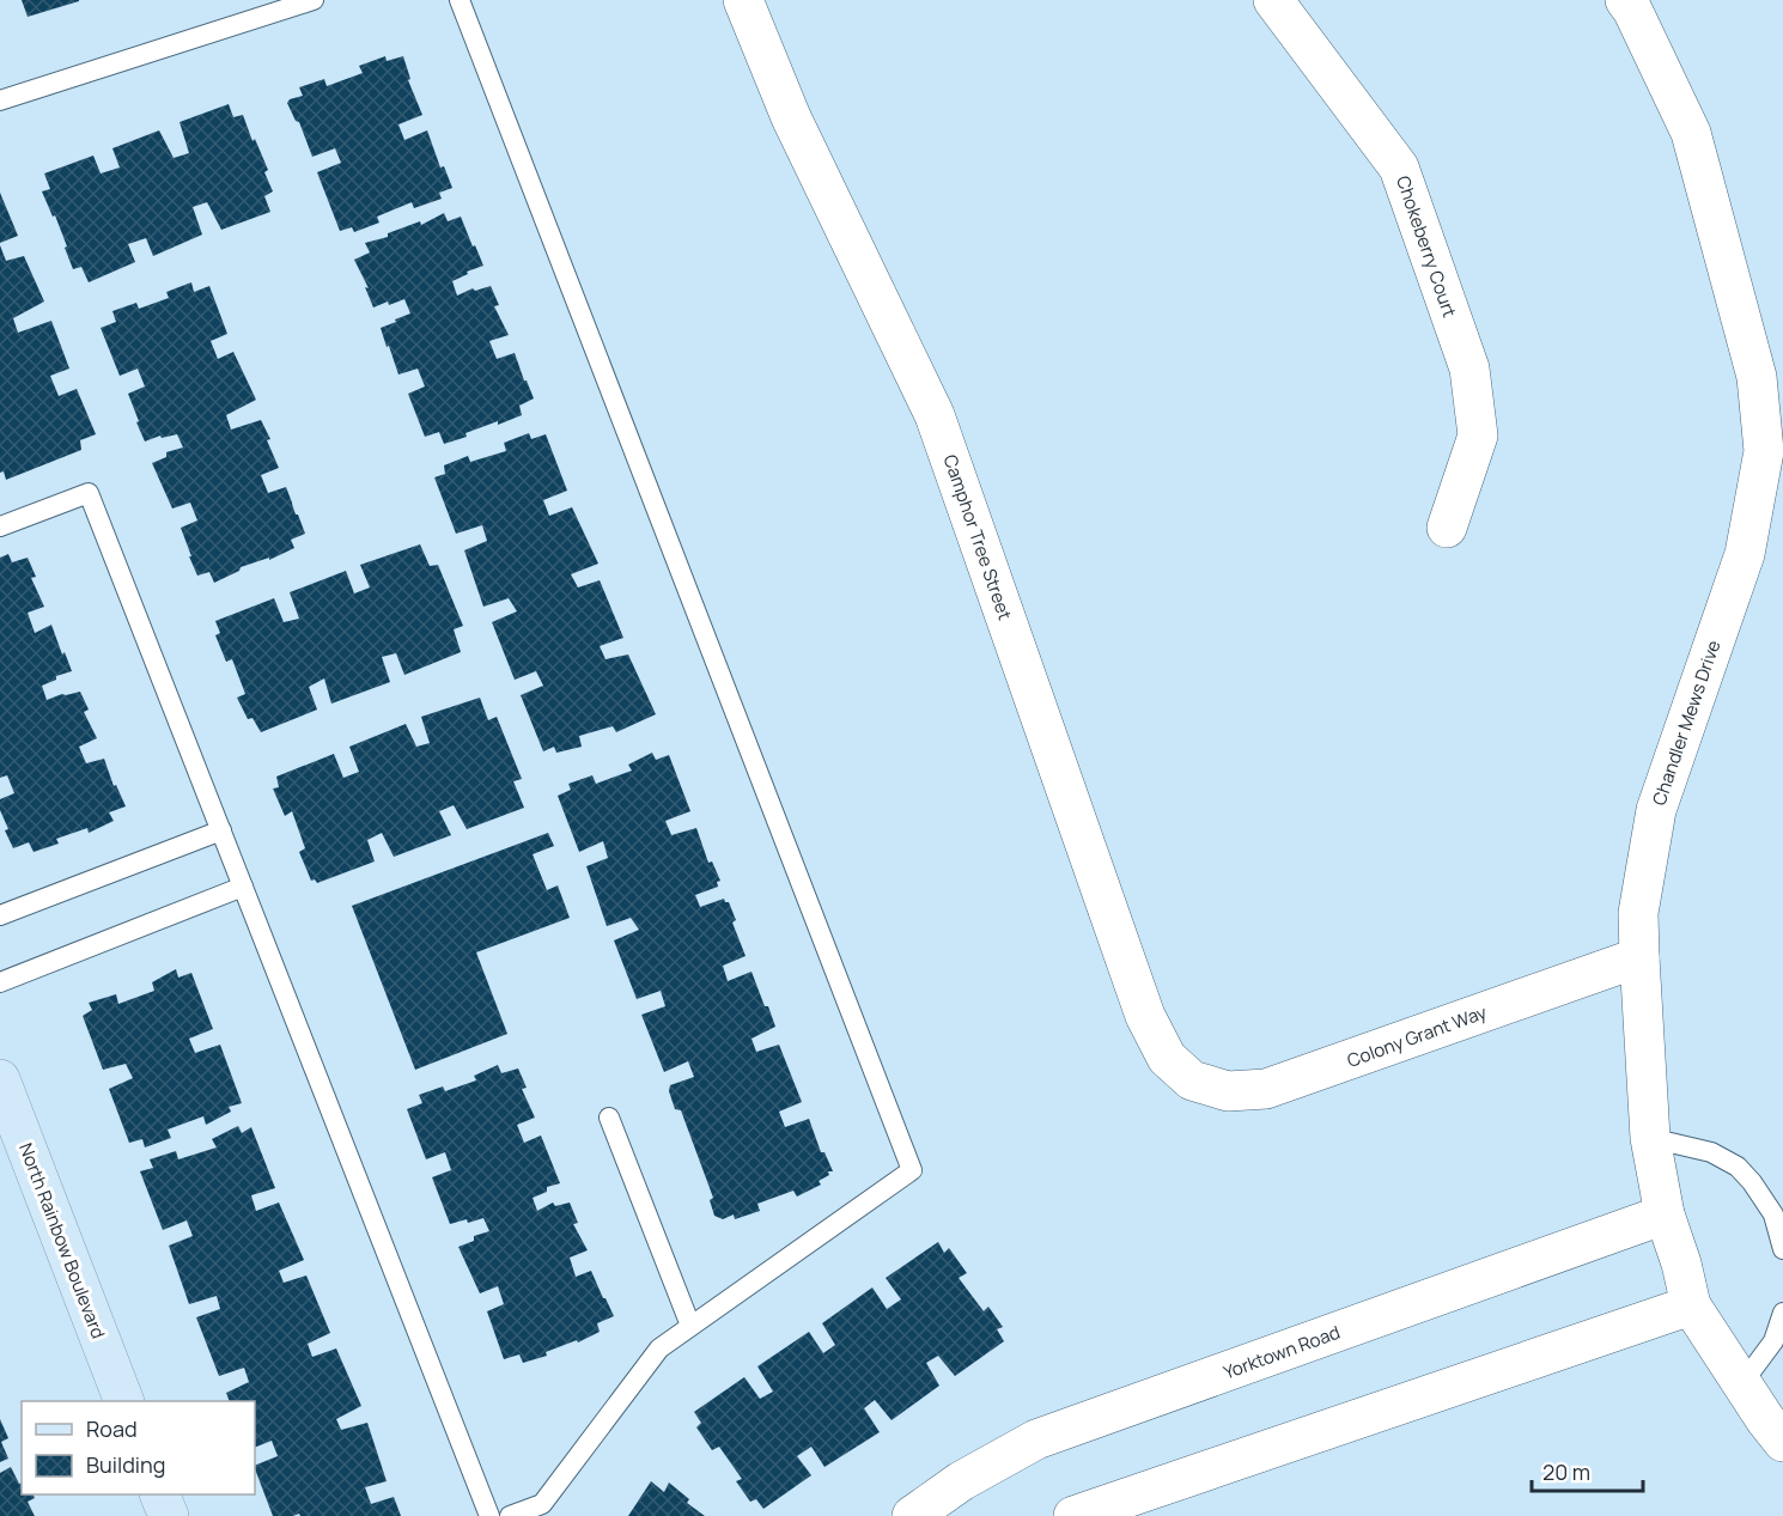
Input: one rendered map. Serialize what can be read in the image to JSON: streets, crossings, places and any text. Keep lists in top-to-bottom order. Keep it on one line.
{"streets":{"main road":["North Rainbow Boulevard"],"street":["Chokeberry Court","Camphor Tree Street","Chandler Mews Drive","Colony Grant Way","Yorktown Road"]},"crossings":[["Camphor Tree Street","Colony Grant Way"],["Chandler Mews Drive","Colony Grant Way"],["Chandler Mews Drive","Yorktown Road"]],"legend":["Road","Building"],"scale_bar":"20 m"}
